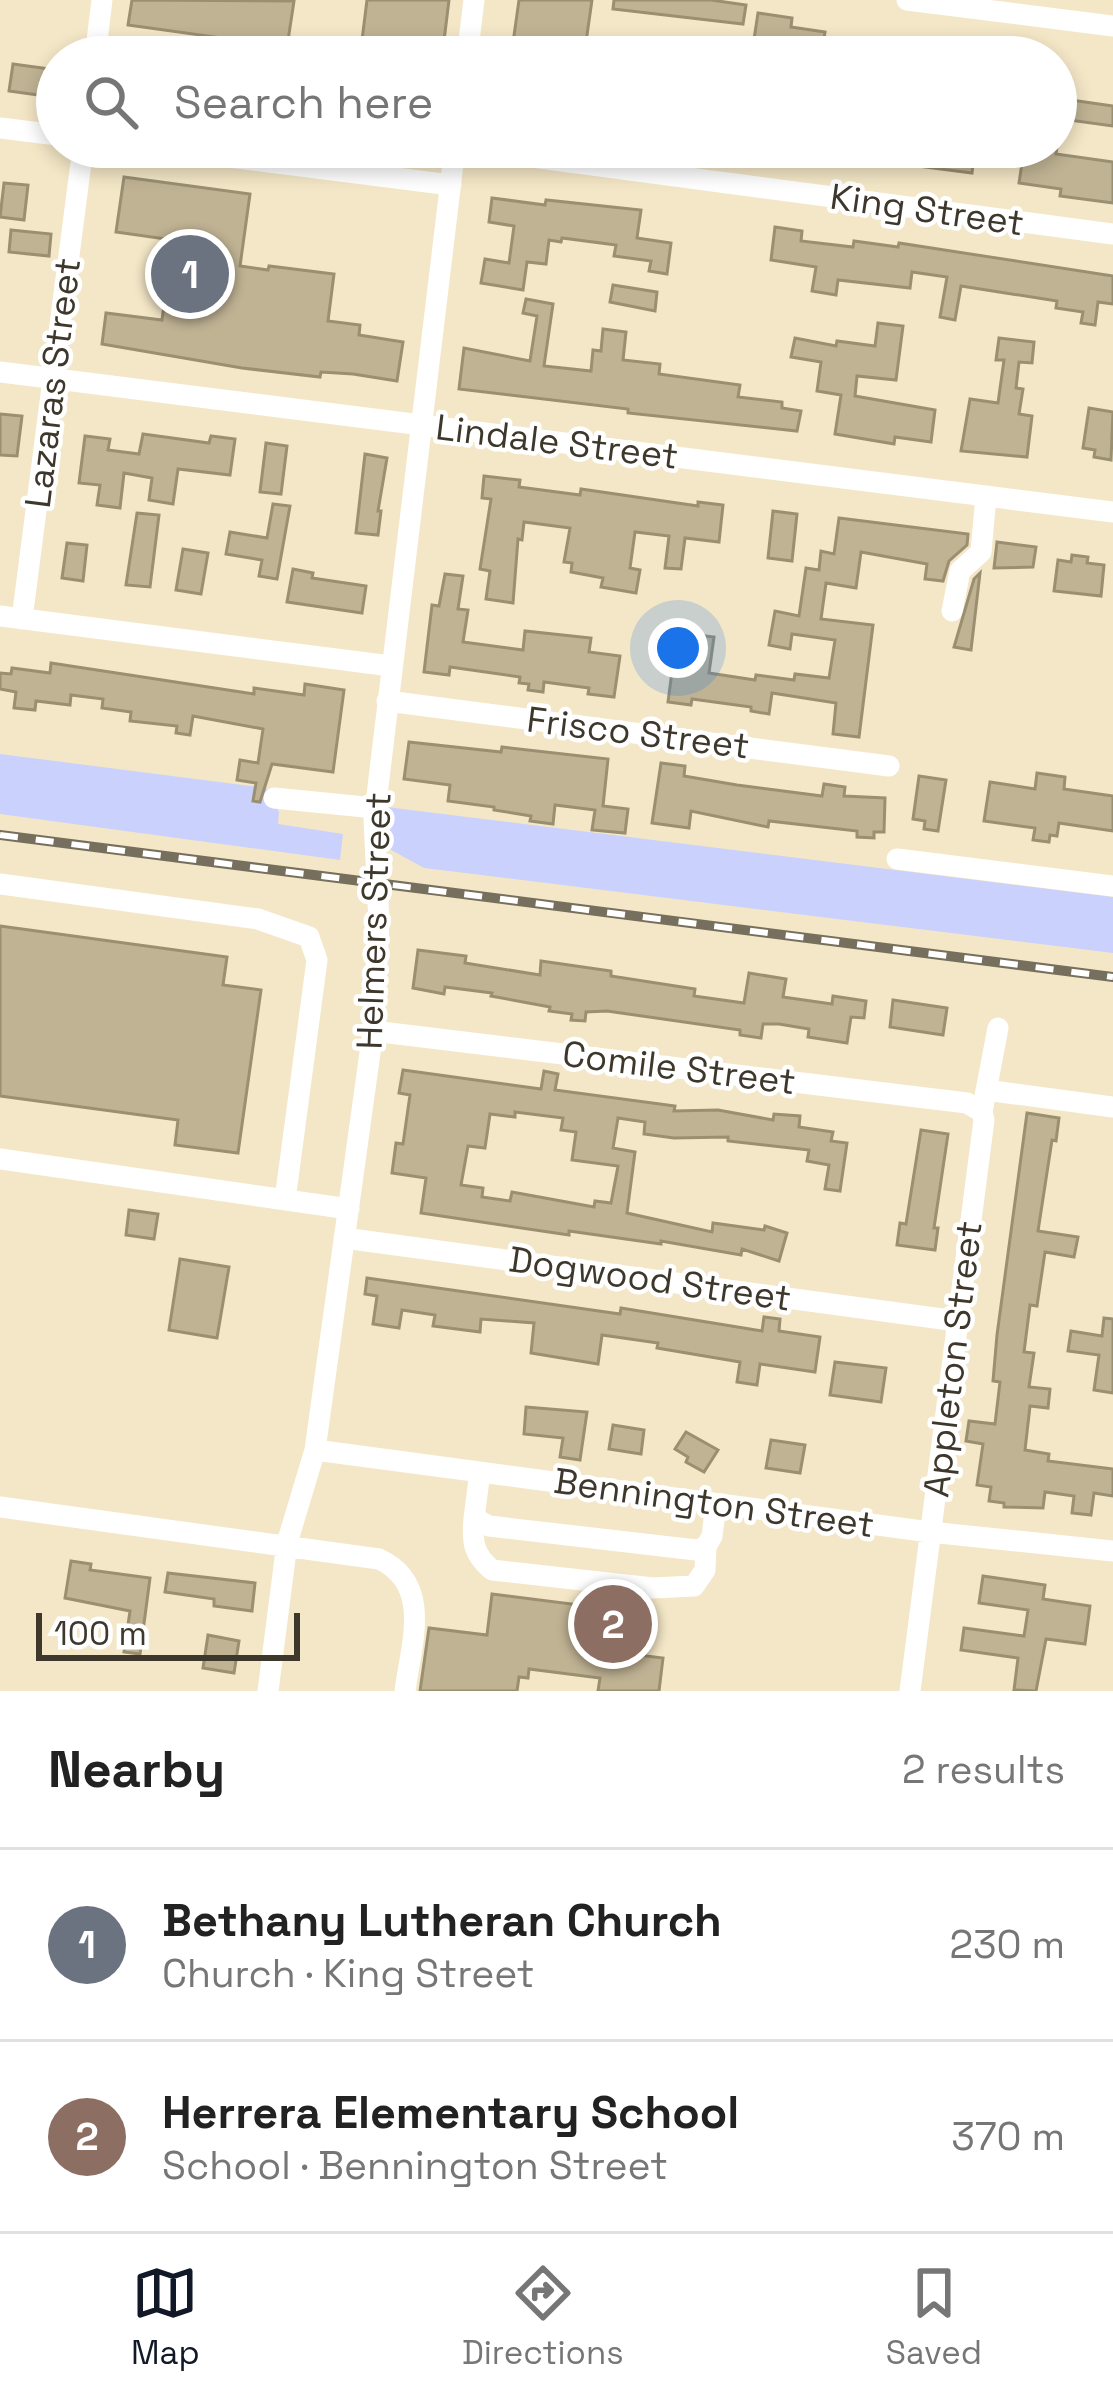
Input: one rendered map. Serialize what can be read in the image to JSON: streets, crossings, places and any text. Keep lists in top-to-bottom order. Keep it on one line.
{"streets":{"street":["King Street","Lazaras Street","Lindale Street","Frisco Street","Helmers Street","Comile Street","Dogwood Street","Appleton Street","Bennington Street"]},"crossings":[["Lazaras Street","Lindale Street"],["Lindale Street","Helmers Street"],["Frisco Street","Helmers Street"],["Helmers Street","Comile Street"],["Helmers Street","Dogwood Street"],["Helmers Street","Bennington Street"],["Comile Street","Appleton Street"],["Dogwood Street","Appleton Street"],["Appleton Street","Bennington Street"]],"scale_bar":"100 m","page":{"search":"Search here","pins":["1","2"],"scale":"100 m","heading":["Nearby","2 results"],"list":[{"mark":"1","name":"Bethany Lutheran Church","note":"Church · King Street","value":"230 m"},{"mark":"2","name":"Herrera Elementary School","note":"School · Bennington Street","value":"370 m"}],"nav":["Map","Directions","Saved"]}}
